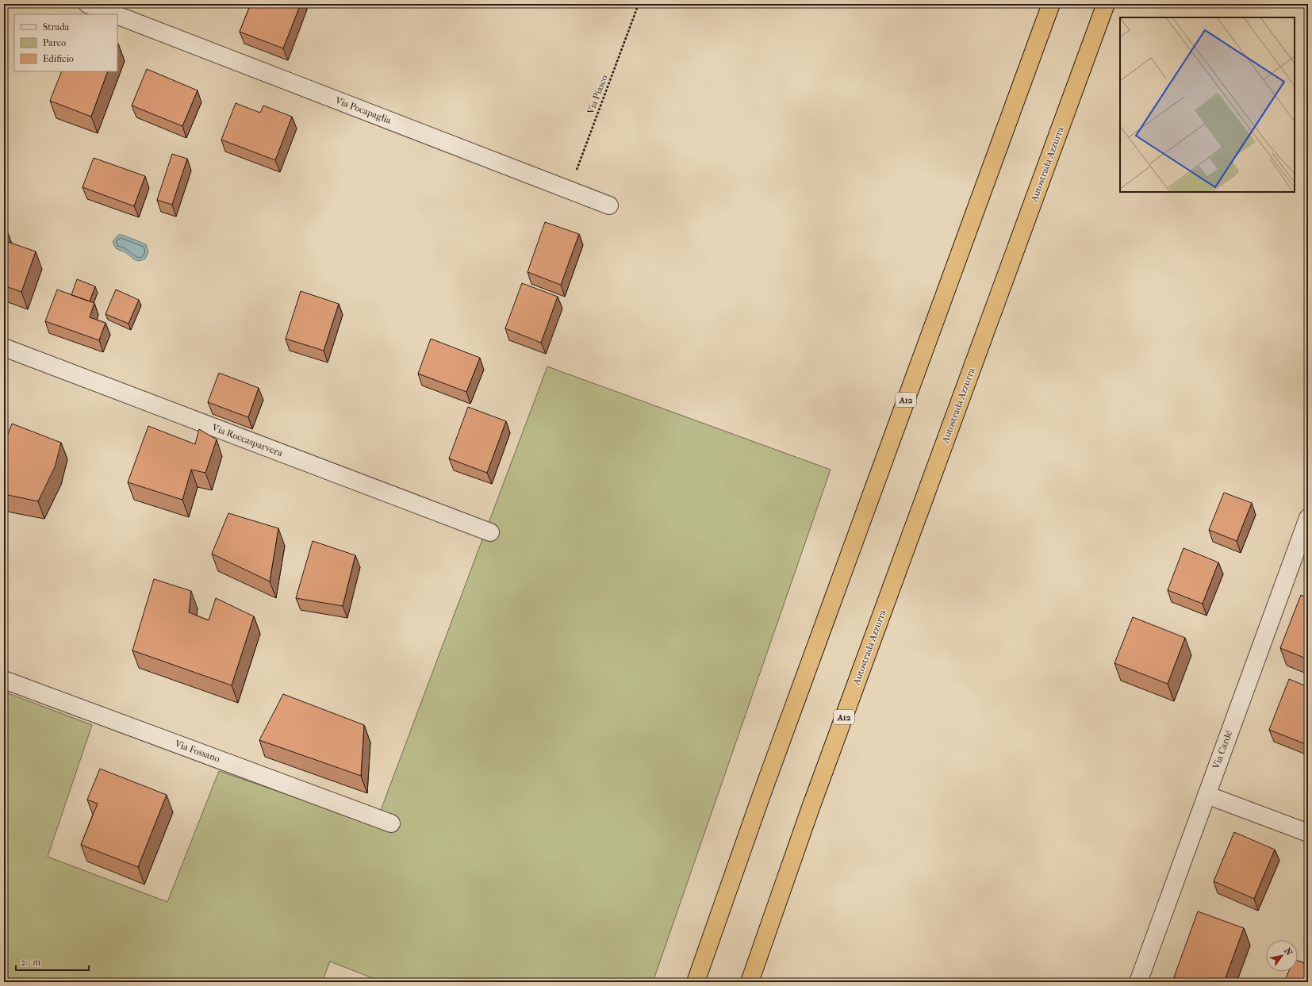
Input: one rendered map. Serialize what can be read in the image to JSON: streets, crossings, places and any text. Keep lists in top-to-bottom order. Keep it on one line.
{"streets":{"highway":["Autostrada Azzurra","A12"],"street":["Via Pocapaglia","Via Roccasparvera","Via Cardé","Via Fossano"],"path":["Via Piasco"]},"crossings":[["Via Piasco","Via Pocapaglia"]],"legend":["Strada","Parco","Edificio"],"scale_bar":"20 m","north":"top right"}
